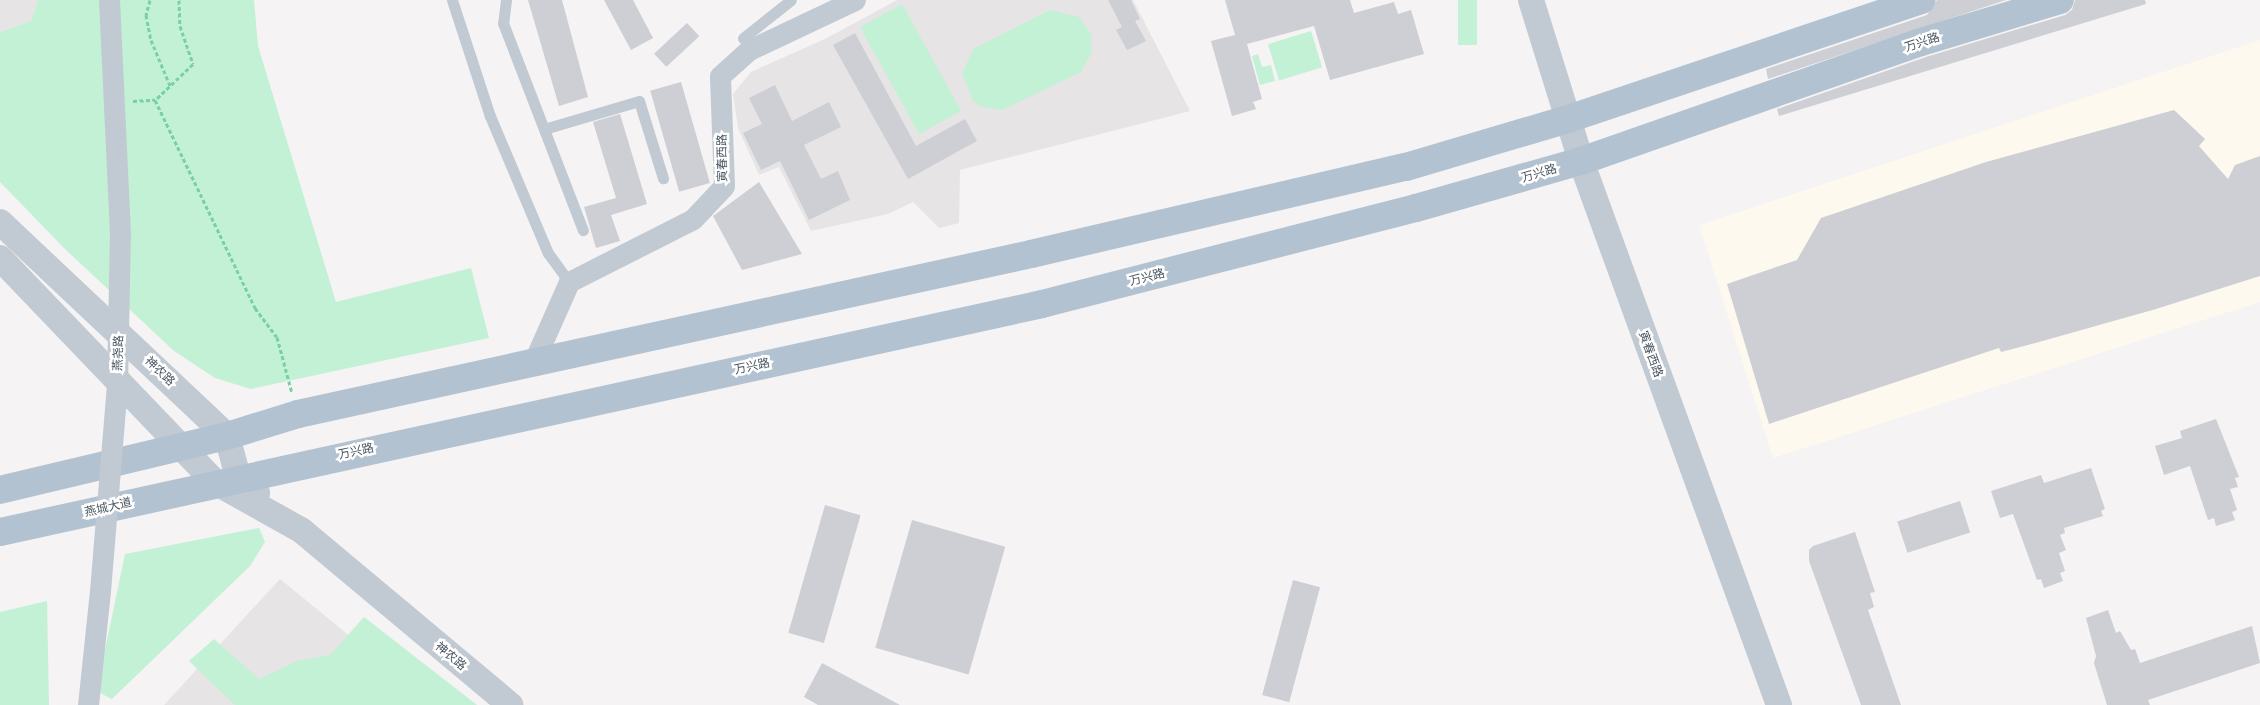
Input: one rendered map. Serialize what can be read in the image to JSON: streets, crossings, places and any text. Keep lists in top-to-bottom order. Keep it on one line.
{"streets":{"main road":["万兴路","燕城大道"],"street":["寅春西路","燕尧路","神农路"]},"crossings":[["万兴路","寅春西路"],["万兴路","神农路"],["万兴路","燕城大道"],["神农路","燕城大道"]]}
